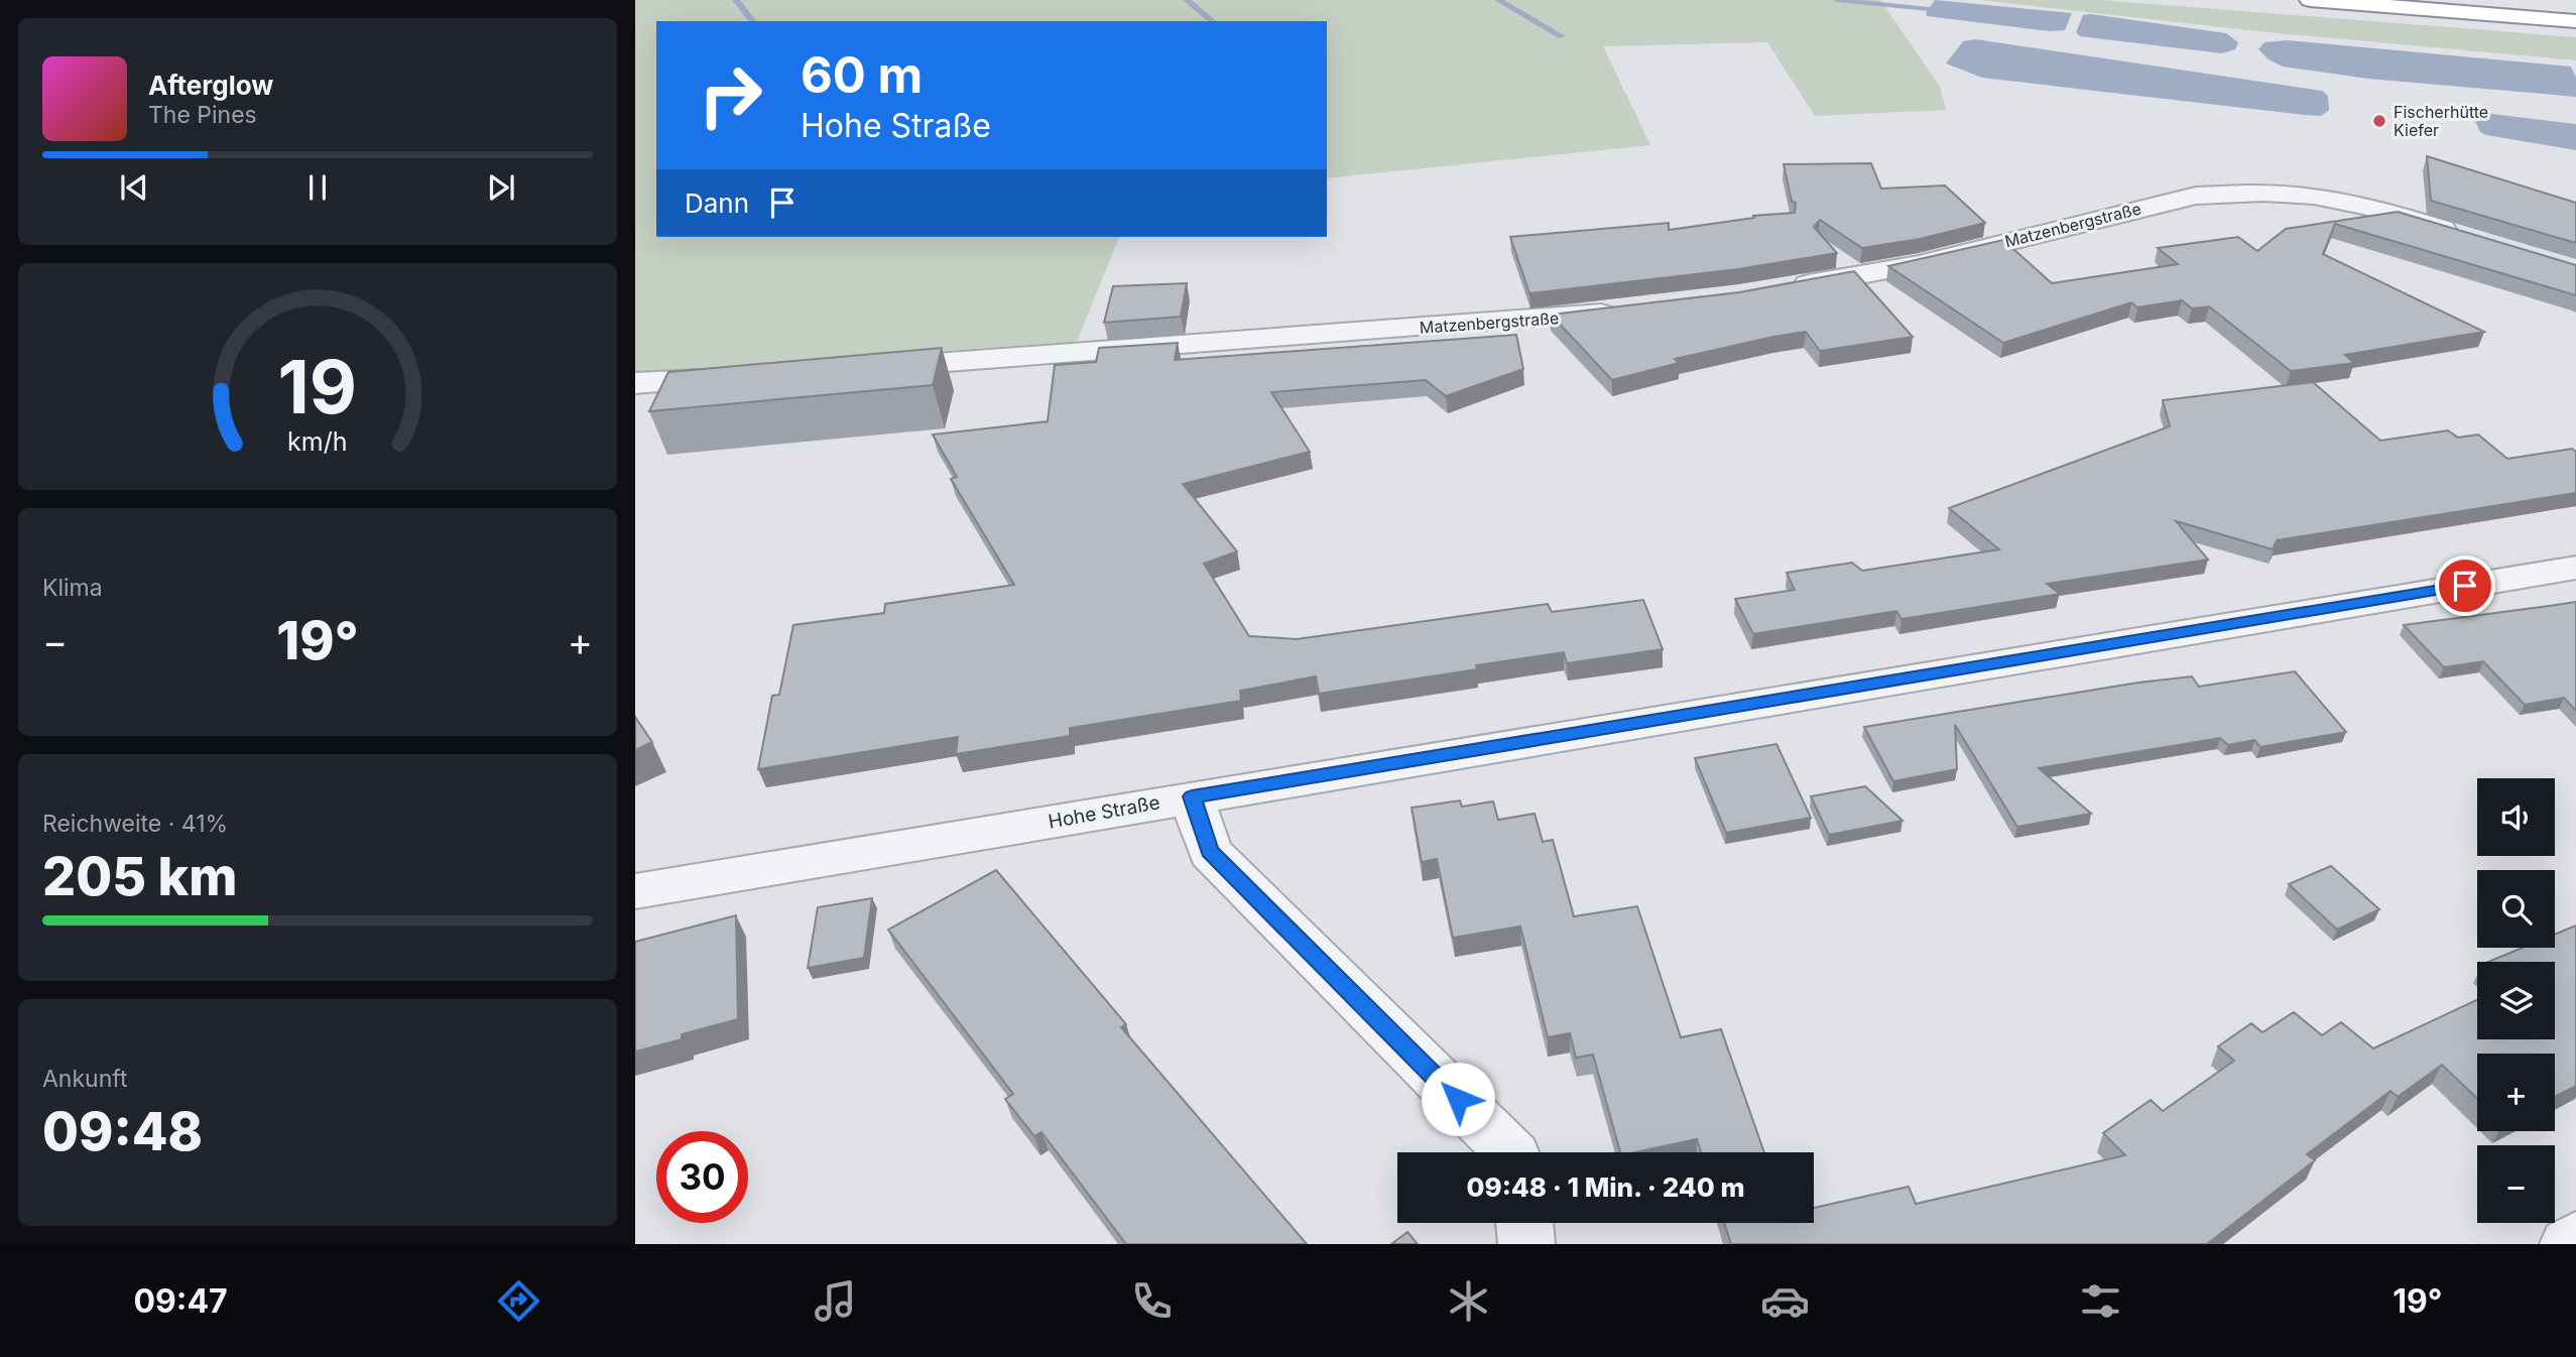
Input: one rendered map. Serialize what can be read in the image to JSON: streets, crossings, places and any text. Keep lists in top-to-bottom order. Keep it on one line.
{"streets":{"street":["Matzenbergstraße","Hohe Straße"]},"places":["Fischerhütte Kiefer"],"page":{"turn":["60 m","Hohe Straße"],"song":["Afterglow","The Pines"],"then":"Dann","tile":["Klima",["Reichweite · 41%","205 km"],["Ankunft","09:48"]],"heat":["−","19°","+"],"map_buttons":["+","−"],"limit":"30","trip":"09:48 · 1 Min. · 240 m","tabs":["09:47","19°"],"gauge":["19","km/h"]}}
